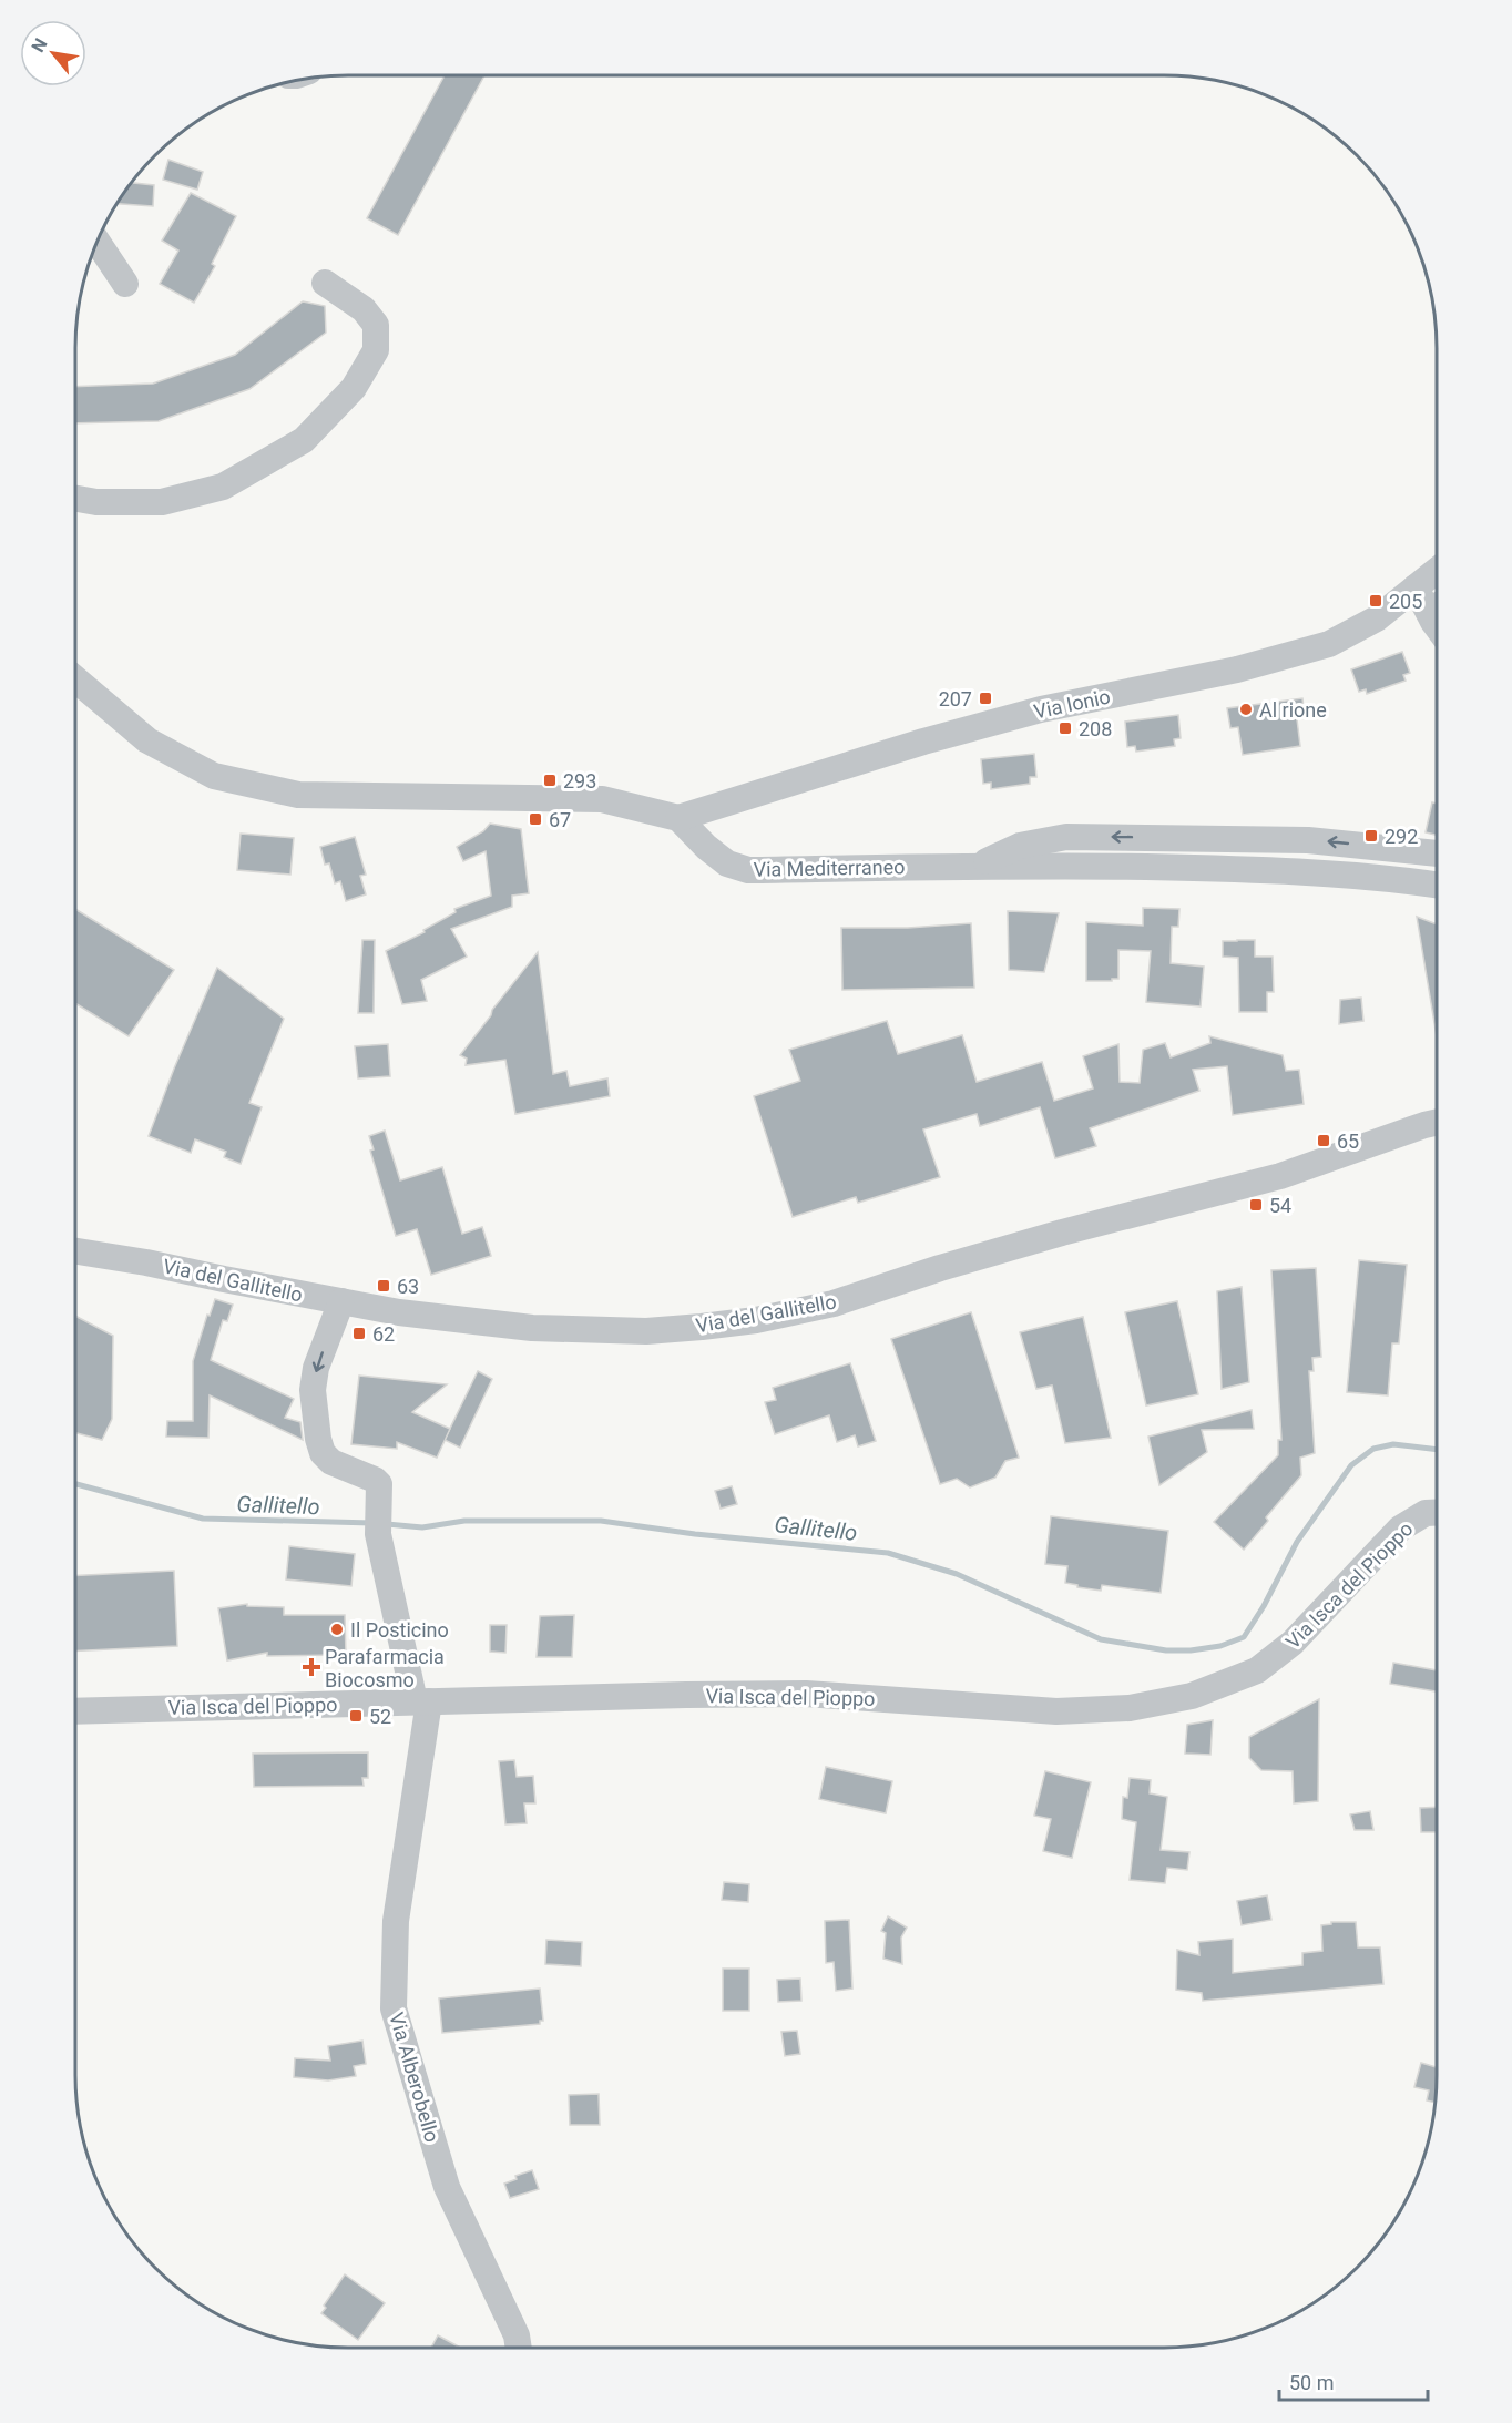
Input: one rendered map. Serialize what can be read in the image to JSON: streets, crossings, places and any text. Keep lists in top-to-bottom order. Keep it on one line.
{"streets":{"street":["Via Ionio","Via Mediterraneo","Via del Gallitello","Via Isca del Pioppo","Via Alberobello"]},"crossings":[["Via Ionio","Via Mediterraneo"],["Via Isca del Pioppo","Via Alberobello"]],"water":["Gallitello"],"places":{"transit":["205","207","208","293","67","292","65","54","63","62","52"],"other":["Al rione","Il Posticino"],"health":["Parafarmacia Biocosmo"]},"scale_bar":"50 m","north":"top left"}
